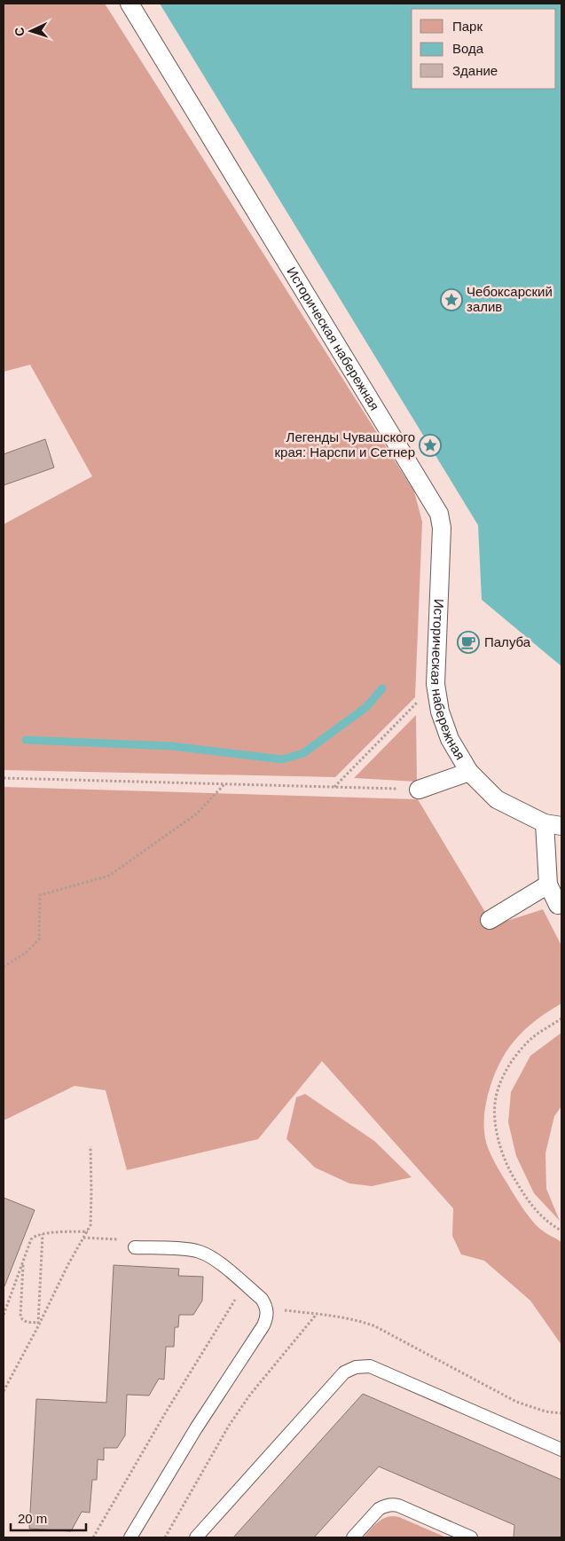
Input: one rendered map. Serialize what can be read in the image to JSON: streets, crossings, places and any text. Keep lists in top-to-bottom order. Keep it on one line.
{"streets":{"street":["Историческая набережная"]},"places":{"place":["Чебоксарский залив","Легенды Чувашского края: Нарспи и Сетнер"],"cafe":["Палуба"]},"legend":["Парк","Вода","Здание"],"scale_bar":"20 m","north":"left"}
